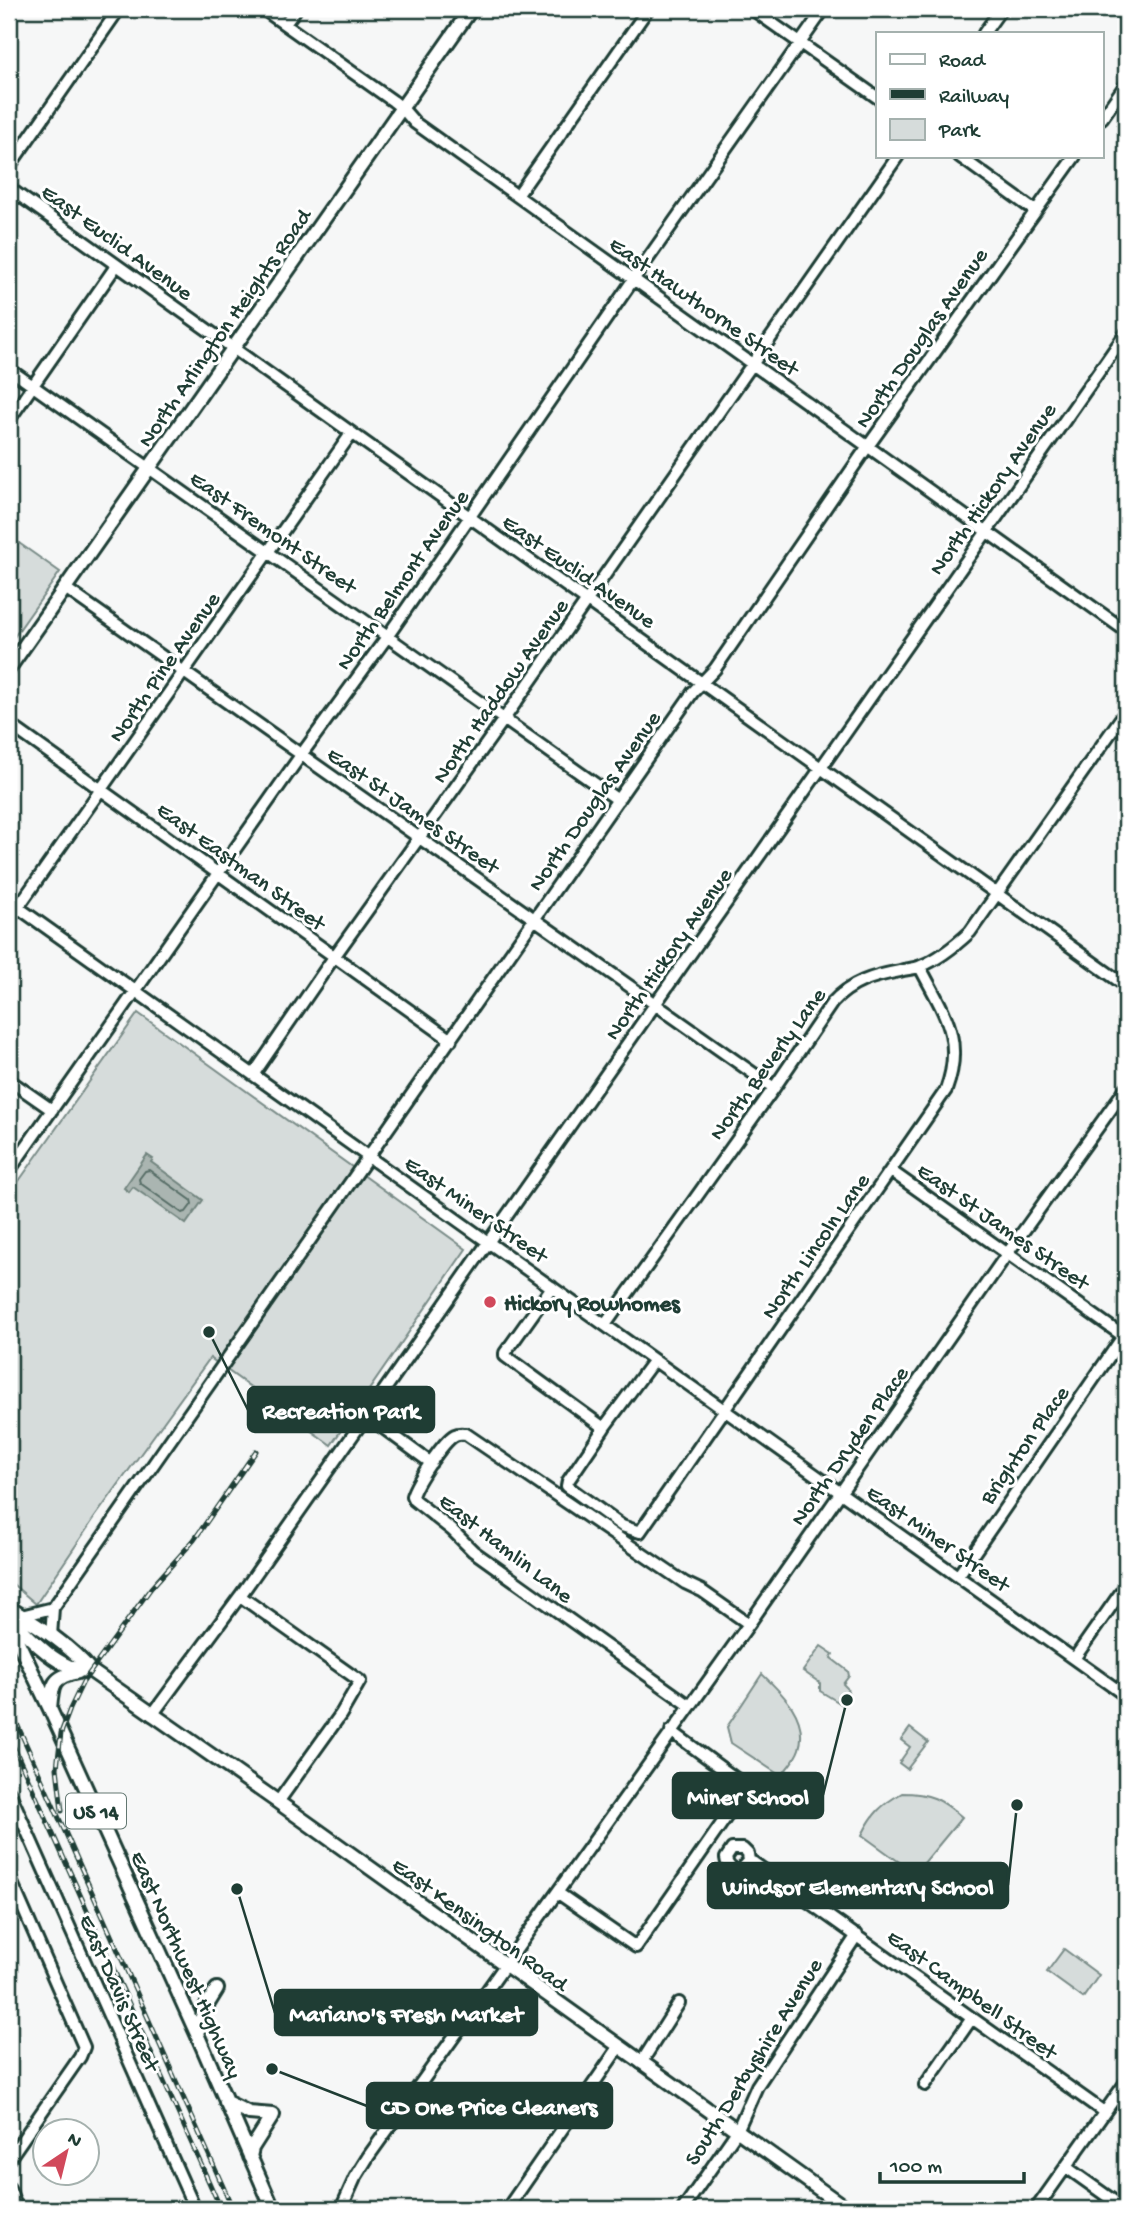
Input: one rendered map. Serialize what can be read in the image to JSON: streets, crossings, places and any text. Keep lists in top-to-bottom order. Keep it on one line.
{"streets":{"main road":["North Arlington Heights Road","US 14","East Kensington Road","East Northwest Highway"],"street":["East Euclid Avenue","East Hawthorne Street","North Douglas Avenue","North Hickory Avenue","East Fremont Street","North Belmont Avenue","North Pine Avenue","North Haddow Avenue","East St James Street","East Eastman Street","North Beverly Lane","East Miner Street","North Lincoln Lane","Brighton Place","North Dryden Place","East Hamlin Lane","East Davis Street","East Campbell Street","South Derbyshire Avenue"]},"crossings":[["East Euclid Avenue","North Arlington Heights Road"],["East Euclid Avenue","North Douglas Avenue"],["East Euclid Avenue","North Hickory Avenue"],["East Euclid Avenue","North Belmont Avenue"],["East Euclid Avenue","North Pine Avenue"],["East Euclid Avenue","North Haddow Avenue"],["East Euclid Avenue","North Beverly Lane"],["East Hawthorne Street","North Arlington Heights Road"],["East Hawthorne Street","North Douglas Avenue"],["East Hawthorne Street","North Hickory Avenue"],["East Hawthorne Street","North Belmont Avenue"],["East Hawthorne Street","North Haddow Avenue"],["North Arlington Heights Road","East Fremont Street"],["North Arlington Heights Road","East St James Street"],["North Douglas Avenue","East Fremont Street"],["North Douglas Avenue","East St James Street"],["North Douglas Avenue","East Eastman Street"],["North Douglas Avenue","East Miner Street"],["North Hickory Avenue","East St James Street"],["North Hickory Avenue","East Miner Street"],["North Hickory Avenue","East Kensington Road"],["East Fremont Street","North Belmont Avenue"],["East Fremont Street","North Pine Avenue"],["East Fremont Street","North Haddow Avenue"],["North Belmont Avenue","East St James Street"],["North Belmont Avenue","East Eastman Street"],["North Belmont Avenue","East Miner Street"],["North Pine Avenue","East St James Street"],["North Pine Avenue","East Eastman Street"],["North Pine Avenue","East Miner Street"],["North Haddow Avenue","East St James Street"],["North Haddow Avenue","East Eastman Street"],["North Haddow Avenue","East Miner Street"],["East St James Street","North Beverly Lane"],["East St James Street","North Lincoln Lane"],["East St James Street","Brighton Place"],["East St James Street","North Dryden Place"],["North Beverly Lane","East Miner Street"],["North Beverly Lane","North Lincoln Lane"],["East Miner Street","North Lincoln Lane"],["East Miner Street","Brighton Place"],["East Miner Street","North Dryden Place"],["North Dryden Place","East Hamlin Lane"],["North Dryden Place","East Kensington Road"],["East Kensington Road","South Derbyshire Avenue"],["East Campbell Street","South Derbyshire Avenue"]],"places":["Hickory Rowhomes","Recreation Park","Miner School","Windsor Elementary School","Mariano's Fresh Market","CD One Price Cleaners"],"legend":["Road","Railway","Park"],"scale_bar":"100 m","north":"top right"}
